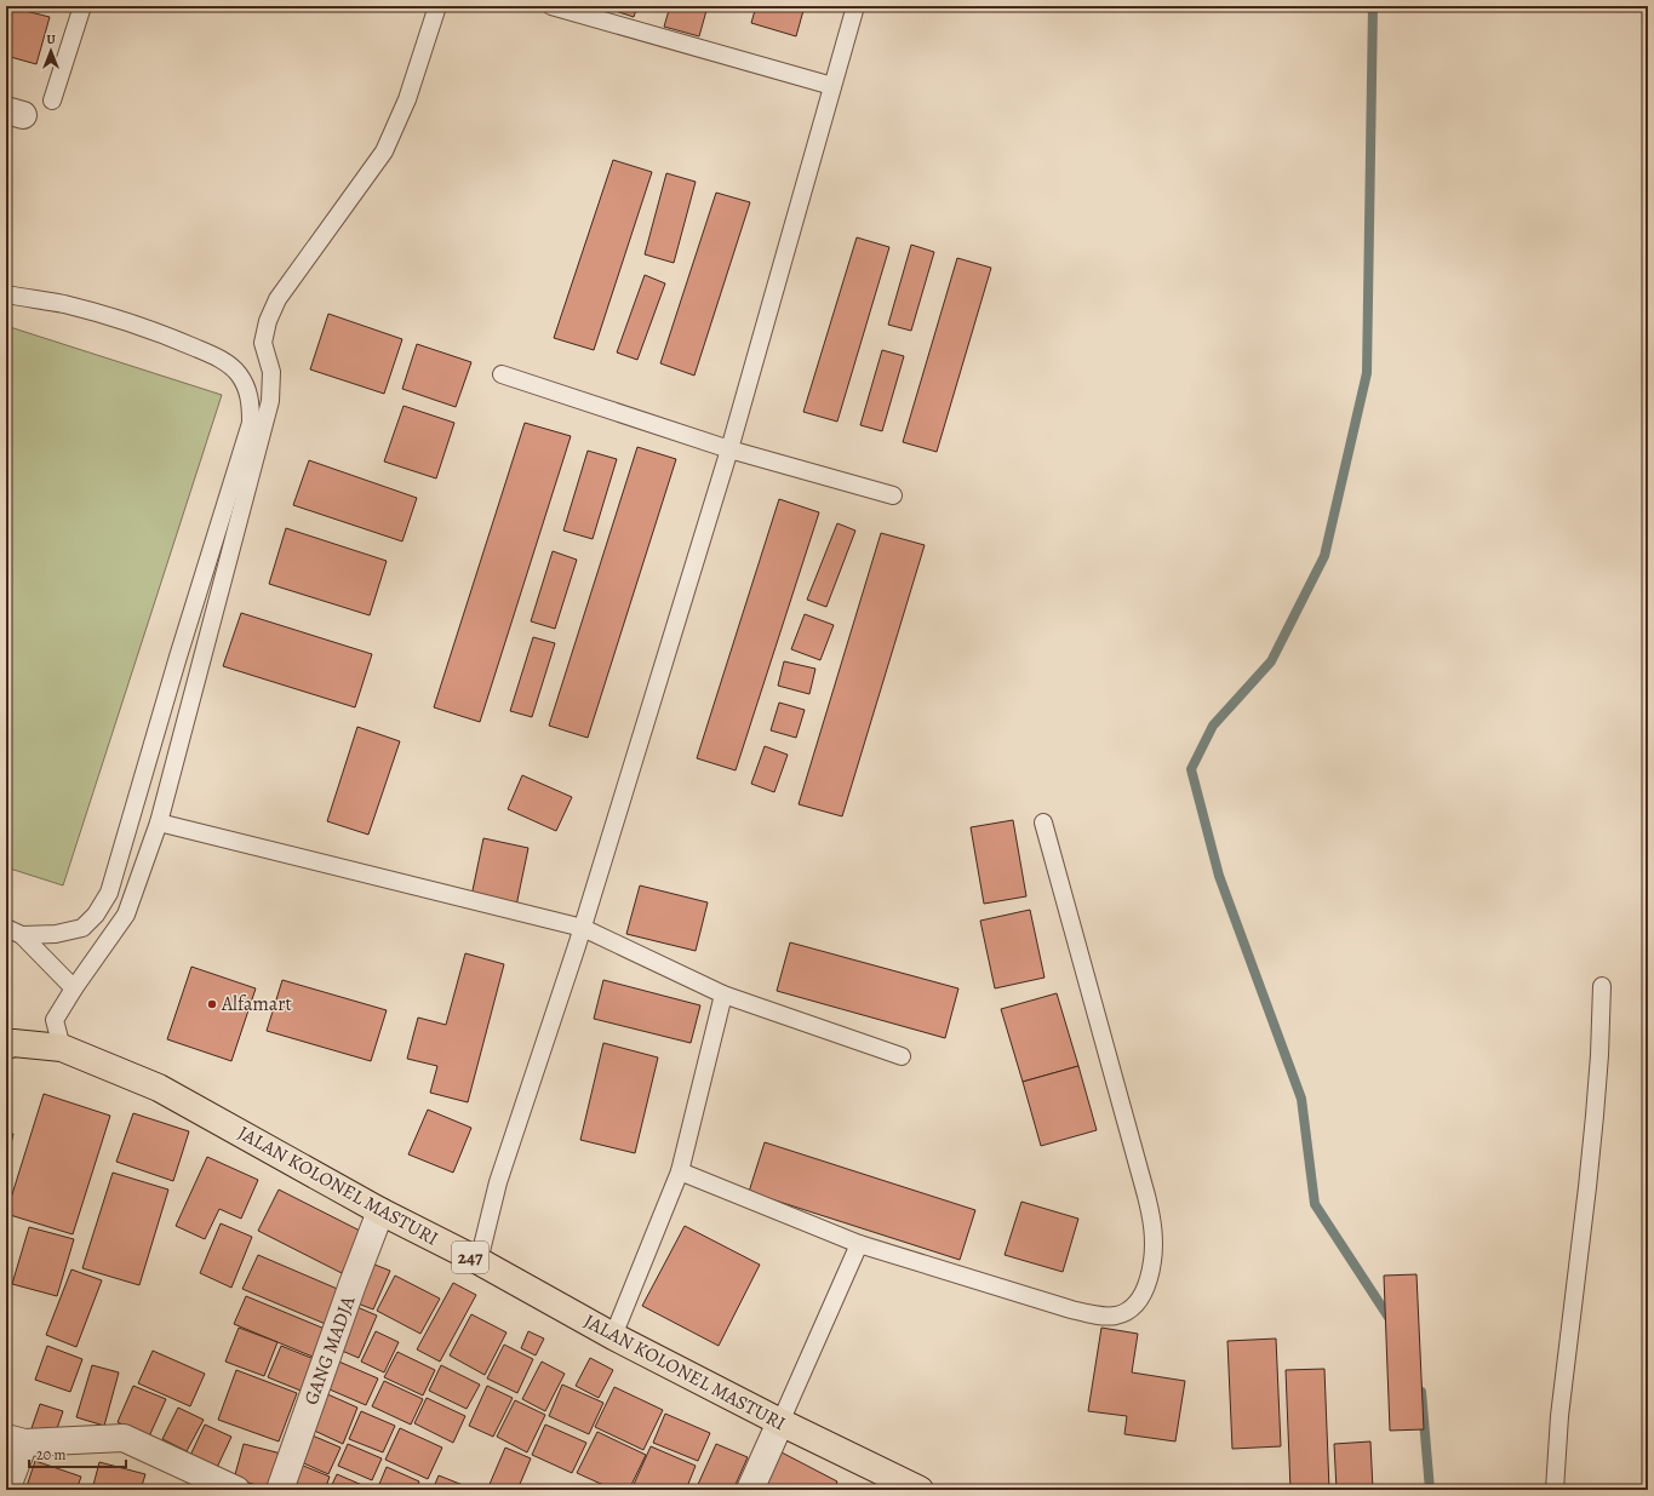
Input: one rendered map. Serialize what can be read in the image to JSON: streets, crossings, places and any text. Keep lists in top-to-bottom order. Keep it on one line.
{"streets":{"main road":["JALAN KOLONEL MASTURI","247"],"street":["GANG MADJA"]},"crossings":[["JALAN KOLONEL MASTURI","GANG MADJA"]],"places":["Alfamart"],"scale_bar":"20 m","north":"top"}
